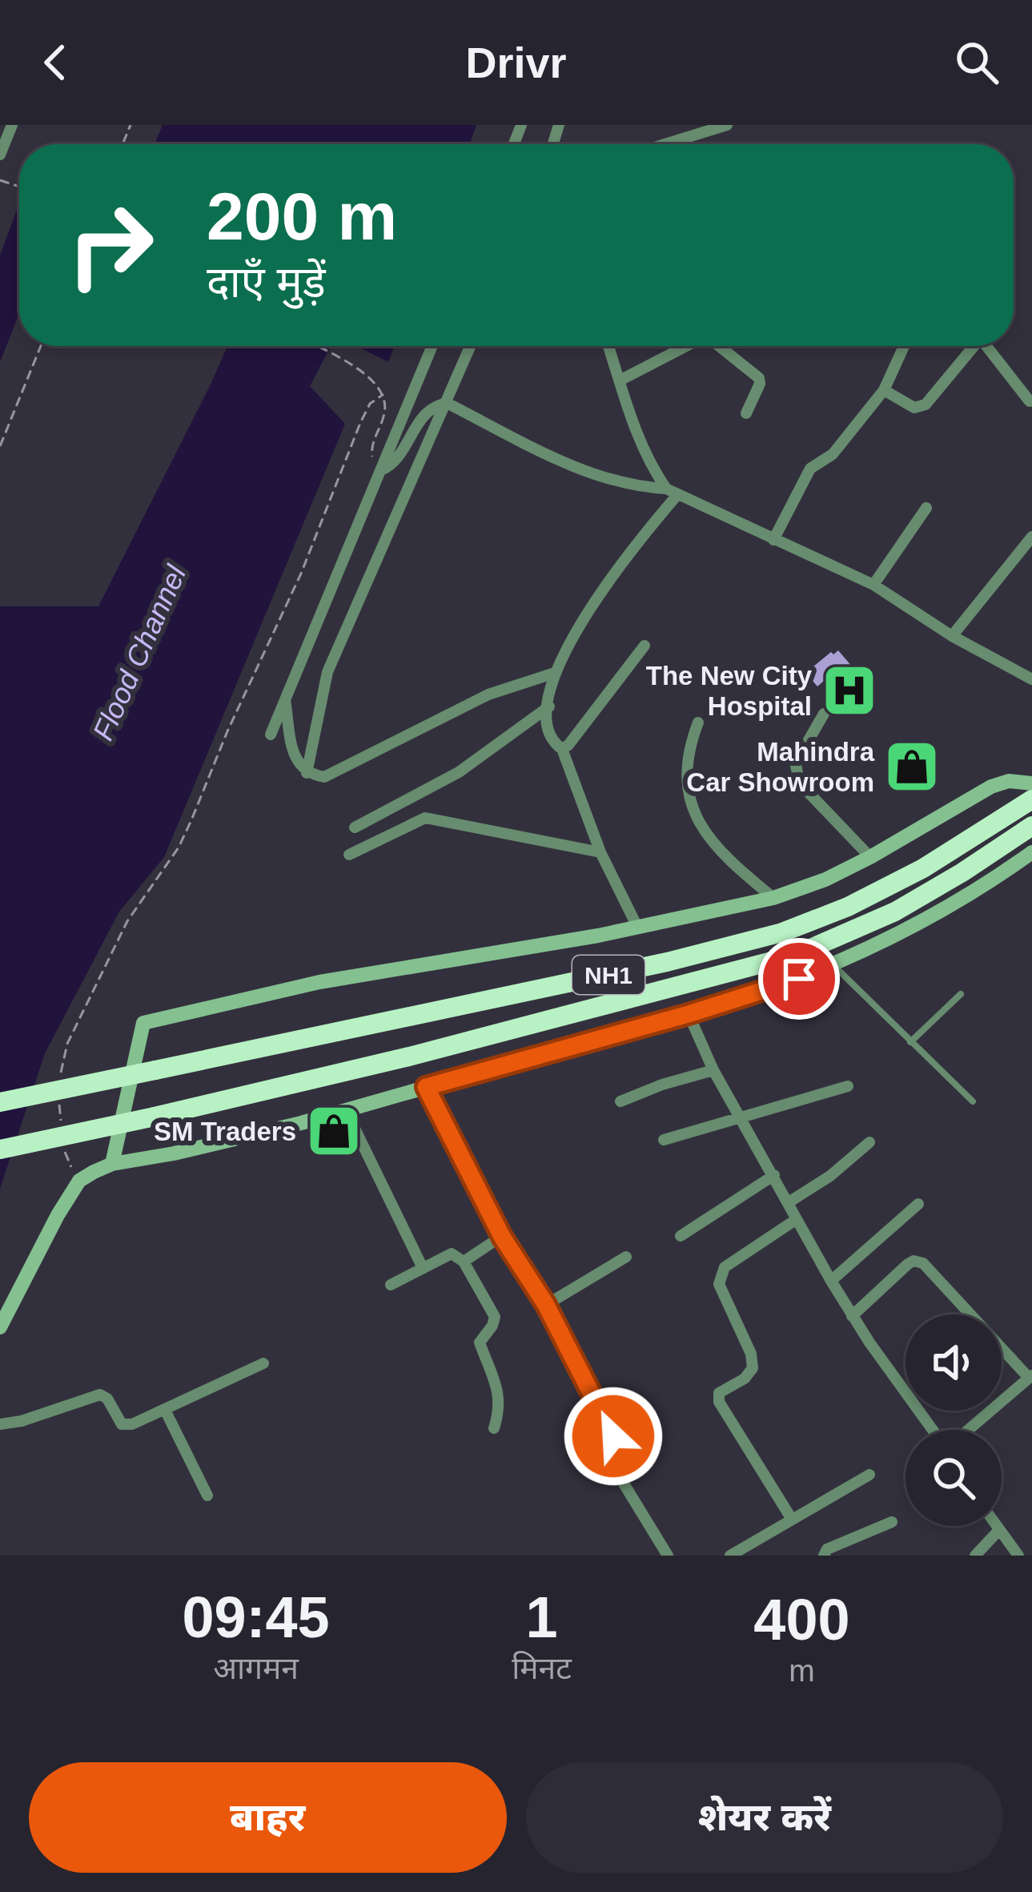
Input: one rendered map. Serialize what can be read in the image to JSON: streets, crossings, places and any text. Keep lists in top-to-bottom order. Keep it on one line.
{"streets":{"highway":["NH1"]},"water":["Flood Channel"],"places":{"hospital":["The New City Hospital"],"shop":["Mahindra Car Showroom","SM Traders"]},"page":{"header":"Drivr","turn":["200 m","दाएँ मुड़ें"],"eta":["09:45","आगमन","1","मिनट","400","m"],"buttons":["बाहर","शेयर करें"]}}
